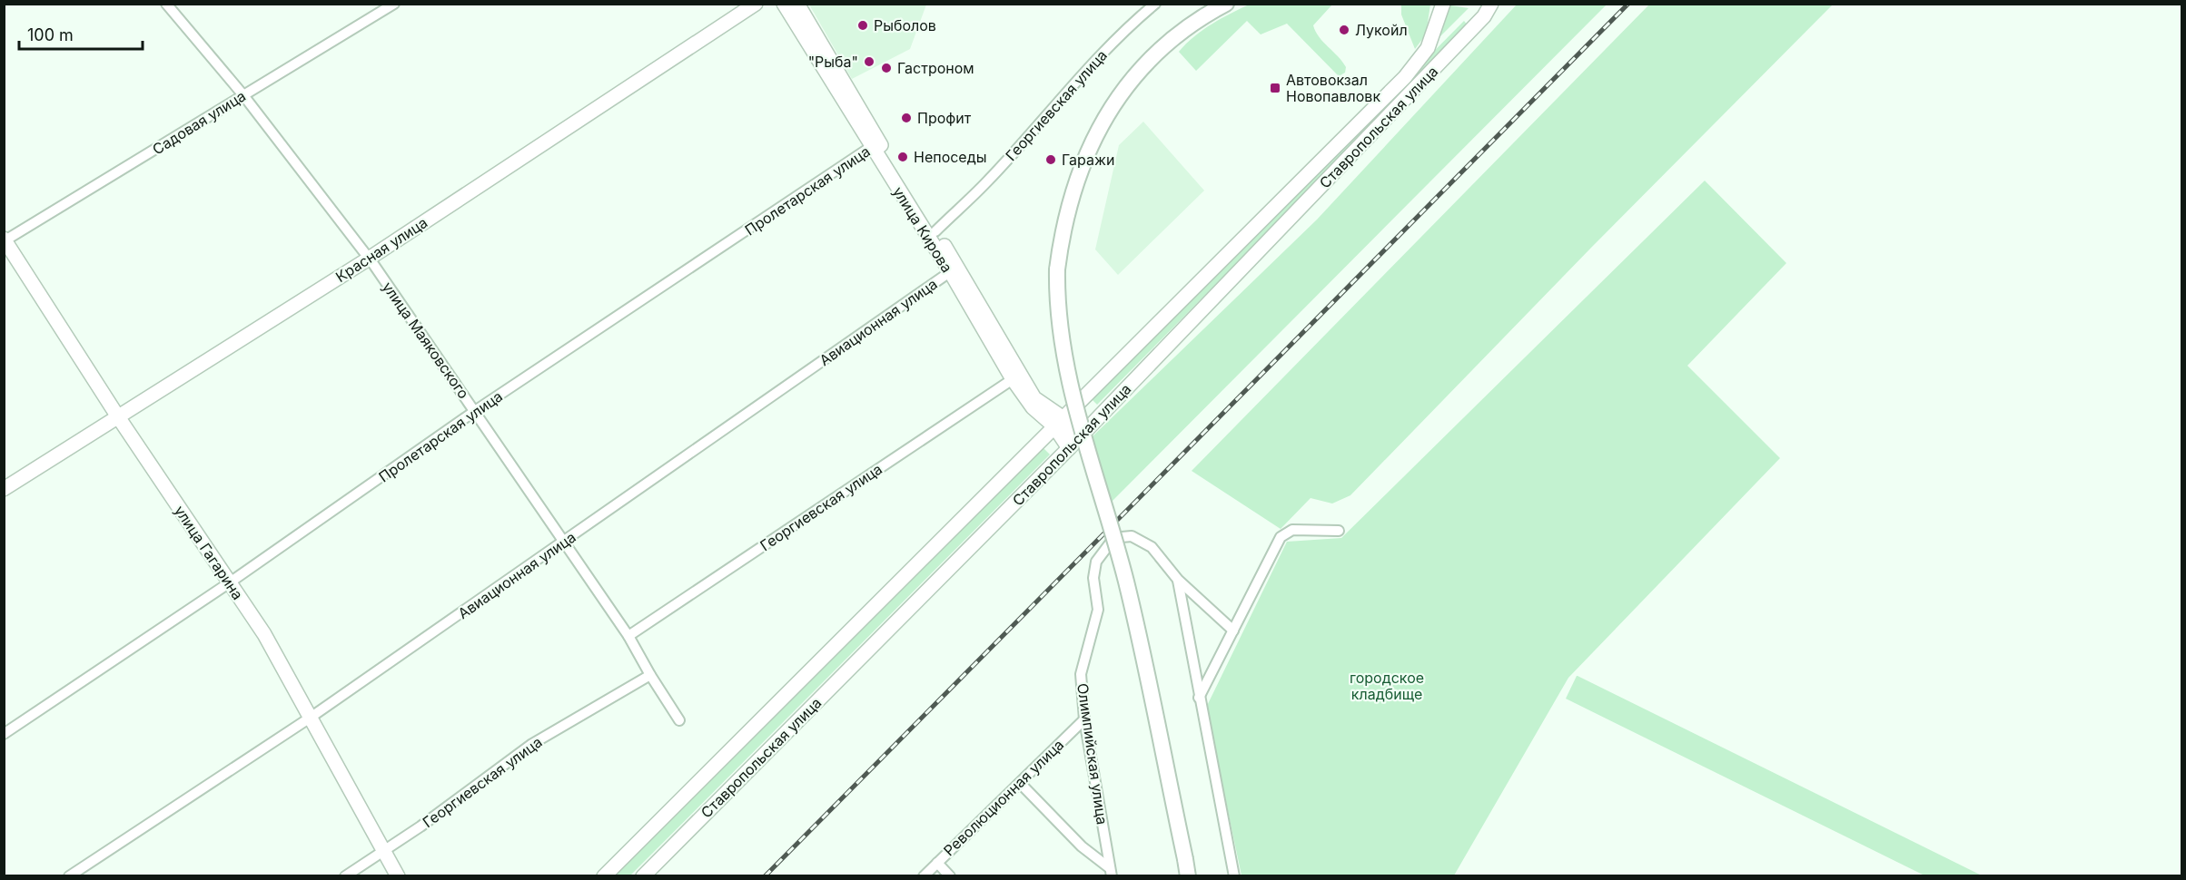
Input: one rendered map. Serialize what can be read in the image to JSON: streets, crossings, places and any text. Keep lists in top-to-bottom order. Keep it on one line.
{"streets":{"main road":["Ставропольская улица","улица Кирова","Красная улица","улица Гагарина"],"street":["Георгиевская улица","Садовая улица","Пролетарская улица","Авиационная улица","улица Маяковского","Олимпийская улица","Революционная улица"]},"crossings":[["Георгиевская улица","улица Кирова"],["Георгиевская улица","улица Маяковского"],["Георгиевская улица","улица Гагарина"],["Садовая улица","улица Маяковского"],["Садовая улица","улица Гагарина"],["Ставропольская улица","улица Кирова"],["Пролетарская улица","улица Кирова"],["Пролетарская улица","улица Маяковского"],["Пролетарская улица","улица Гагарина"],["улица Кирова","Авиационная улица"],["Красная улица","улица Маяковского"],["Красная улица","улица Гагарина"],["Авиационная улица","улица Маяковского"],["Авиационная улица","улица Гагарина"],["Олимпийская улица","Революционная улица"]],"parks":["городское кладбище"],"places":{"other":["Рыболов","Лукойл","\"Рыба\"","Гастроном","Профит","Непоседы","Гаражи"],"transit":["Автовокзал Новопавловк"]},"scale_bar":"100 m"}
